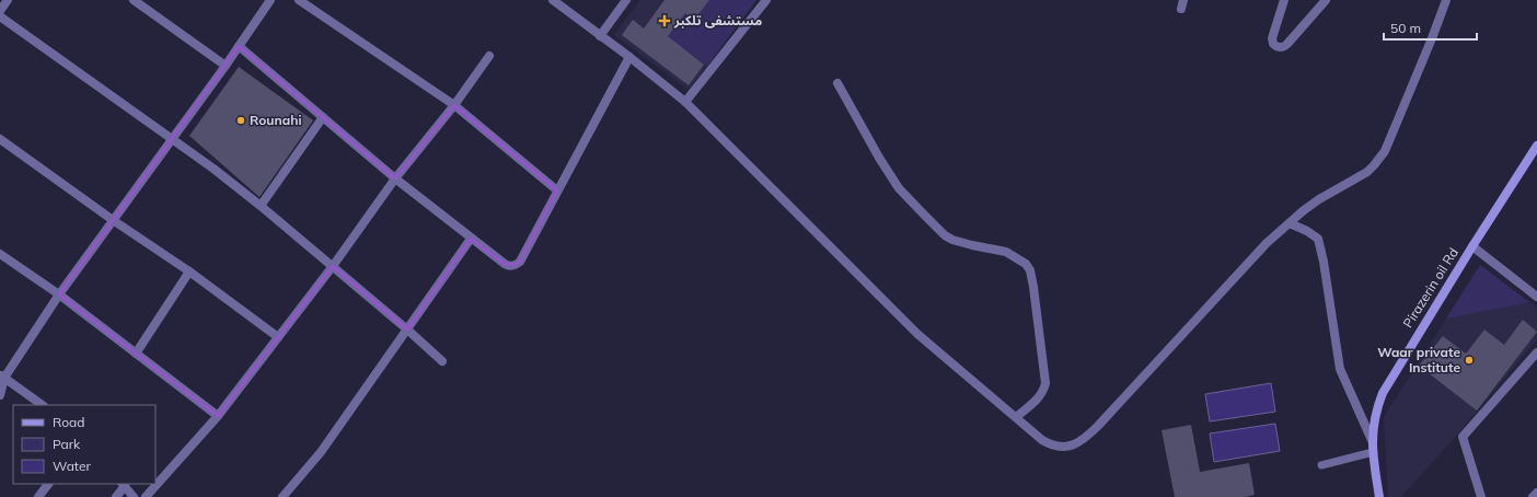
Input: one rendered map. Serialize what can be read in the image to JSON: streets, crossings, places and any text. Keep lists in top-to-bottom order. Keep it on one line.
{"streets":{"main road":["Pirazerin oil Rd"]},"places":{"health":["مستشفى تلكبر"],"other":["Rounahi","Waar private Institute"]},"legend":["Road","Park","Water"],"scale_bar":"50 m"}
